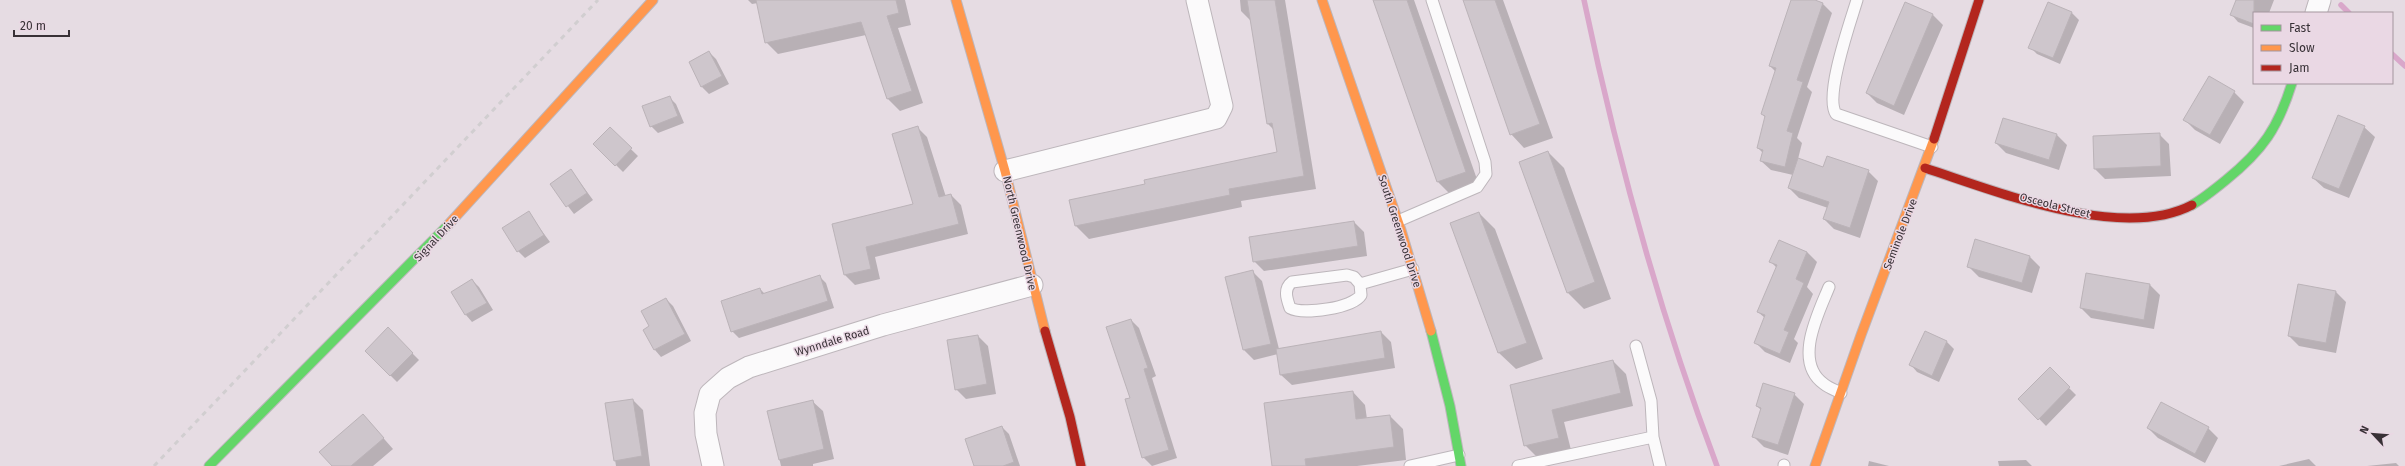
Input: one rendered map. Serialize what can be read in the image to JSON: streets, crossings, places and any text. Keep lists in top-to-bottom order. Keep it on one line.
{"streets":{"street":["Osceola Street","South Greenwood Drive","North Greenwood Drive","Seminole Drive","Signal Drive","Wynndale Road"]},"crossings":[["Osceola Street","Seminole Drive"],["North Greenwood Drive","Wynndale Road"]],"legend":["Fast","Slow","Jam"],"scale_bar":"20 m","north":"top left"}
